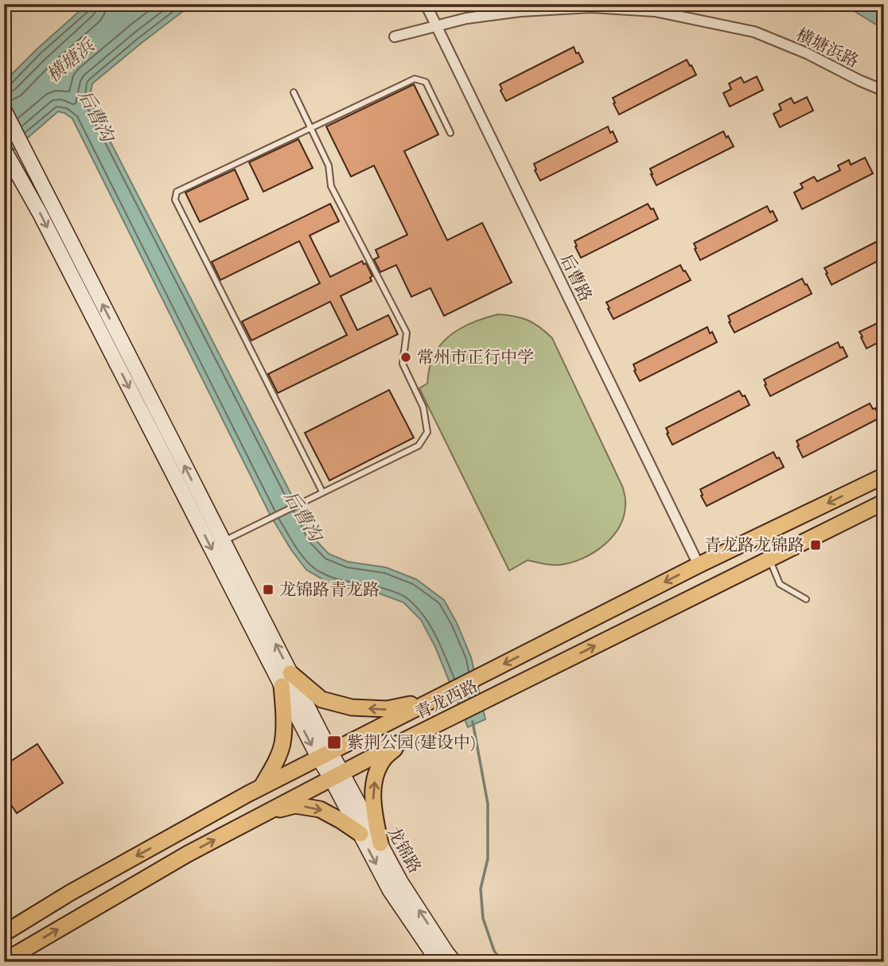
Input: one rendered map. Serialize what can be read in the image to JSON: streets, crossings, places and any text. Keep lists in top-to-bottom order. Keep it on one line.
{"streets":{"main road":["青龙西路","龙锦路"],"street":["横塘浜路","后曹路"]},"crossings":[["横塘浜路","后曹路"],["后曹路","青龙西路"],["青龙西路","龙锦路"]],"water":["横塘浜","后曹沟"],"places":{"other":["常州市正行中学"],"transit":["青龙路龙锦路","龙锦路青龙路","紫荆公园(建设中)"]}}
